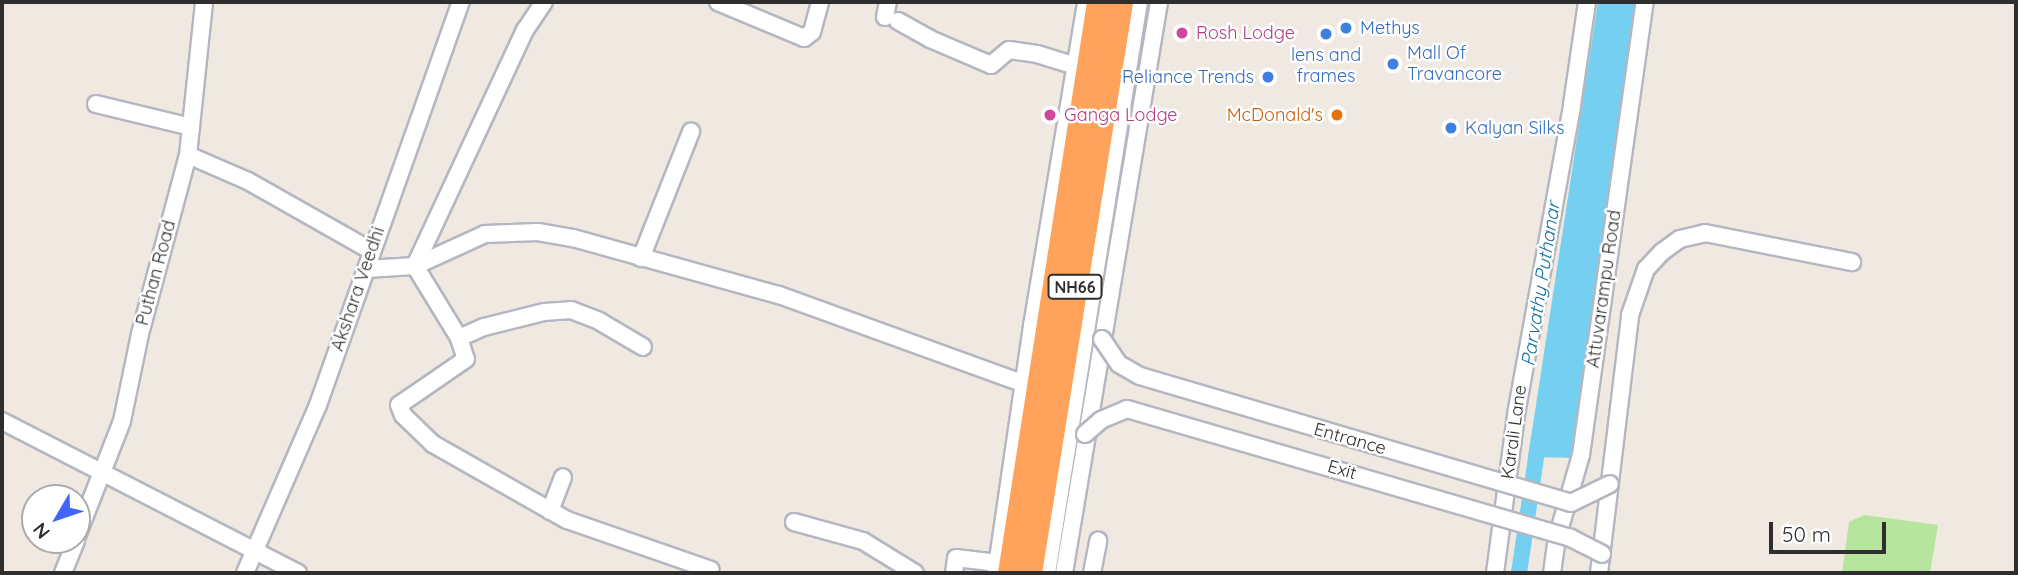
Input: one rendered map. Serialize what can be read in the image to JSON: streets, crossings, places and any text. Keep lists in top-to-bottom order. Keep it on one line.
{"streets":{"highway":["NH66"],"street":["Puthan Road","Akshara Veedhi","Attuvarampu Road","Karali Lane","Entrance","Exit"]},"water":["Parvathy Puthanar"],"places":["Methys","Rosh Lodge","lens and frames","Mall Of Travancore","Reliance Trends","Ganga Lodge","McDonald's","Kalyan Silks"],"scale_bar":"50 m","north":"bottom left"}
